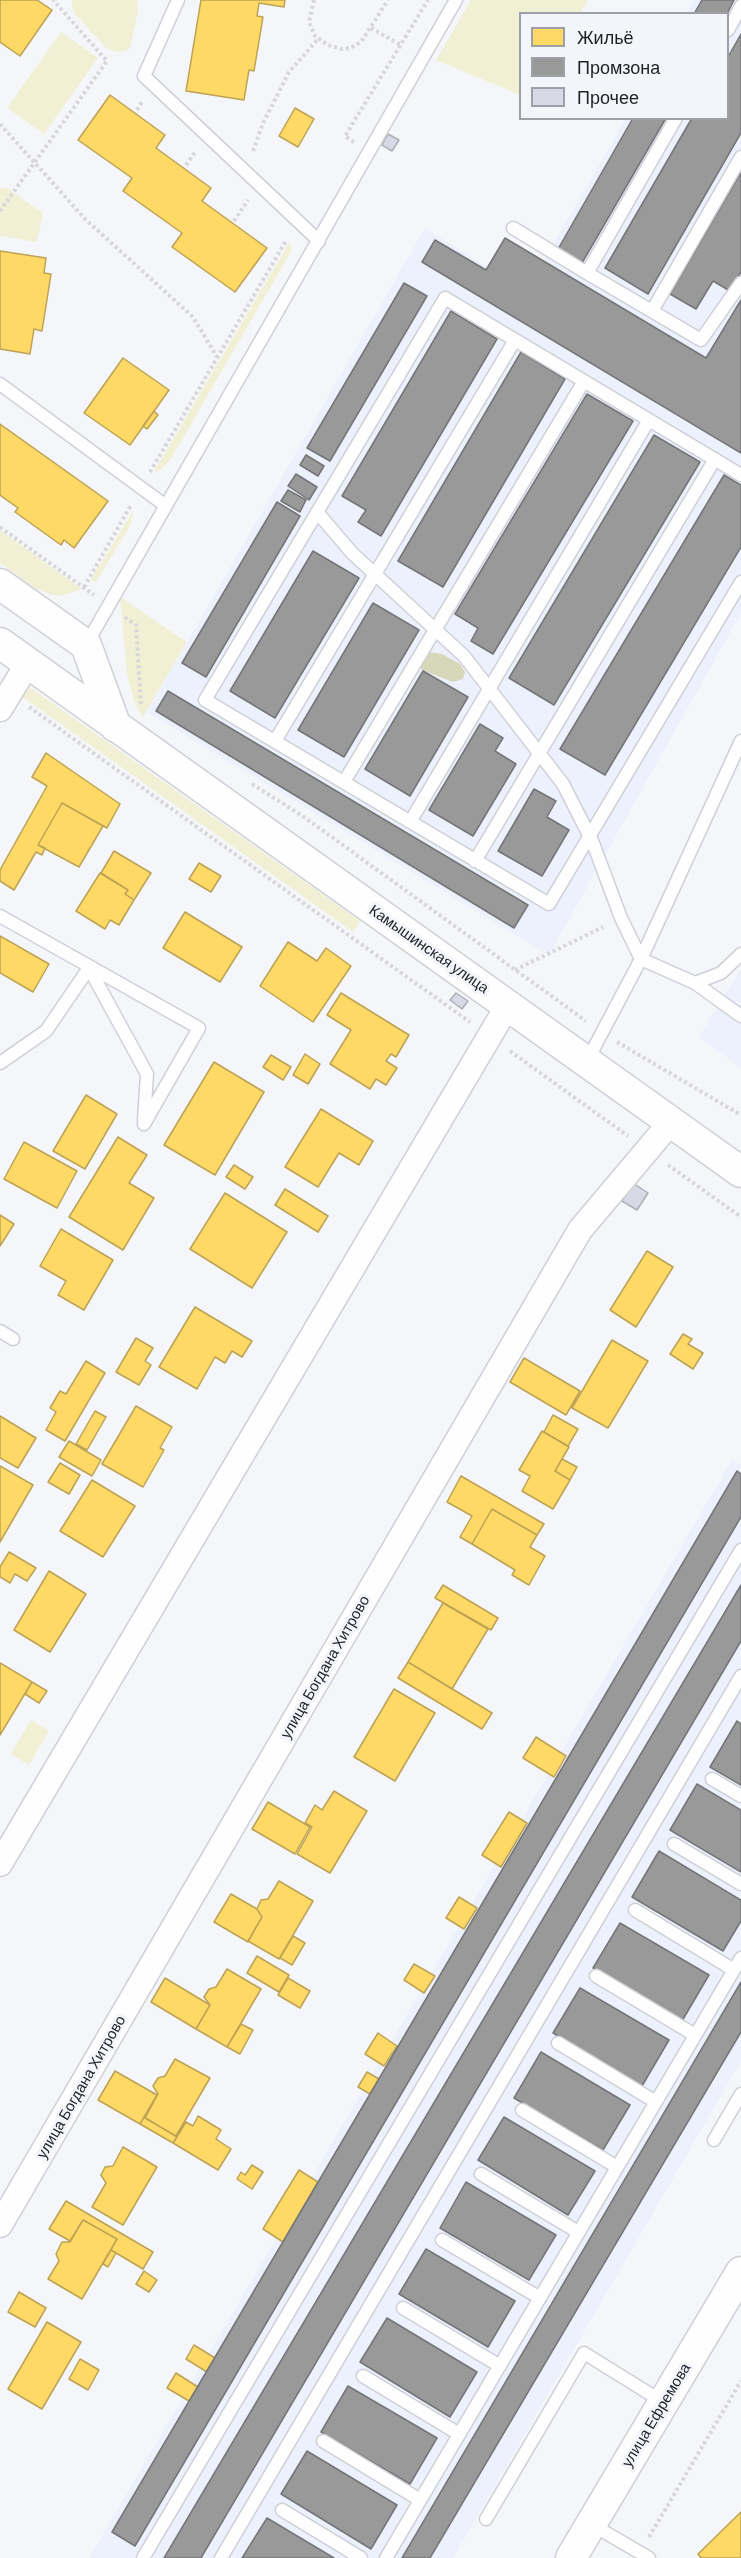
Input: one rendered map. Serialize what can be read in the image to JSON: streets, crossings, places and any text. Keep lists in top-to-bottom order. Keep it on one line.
{"streets":{"street":["Камышинская улица","улица Богдана Хитрово","улица Ефремова"]},"crossings":[["Камышинская улица","улица Богдана Хитрово"]],"legend":["Жильё","Промзона","Прочее"]}
